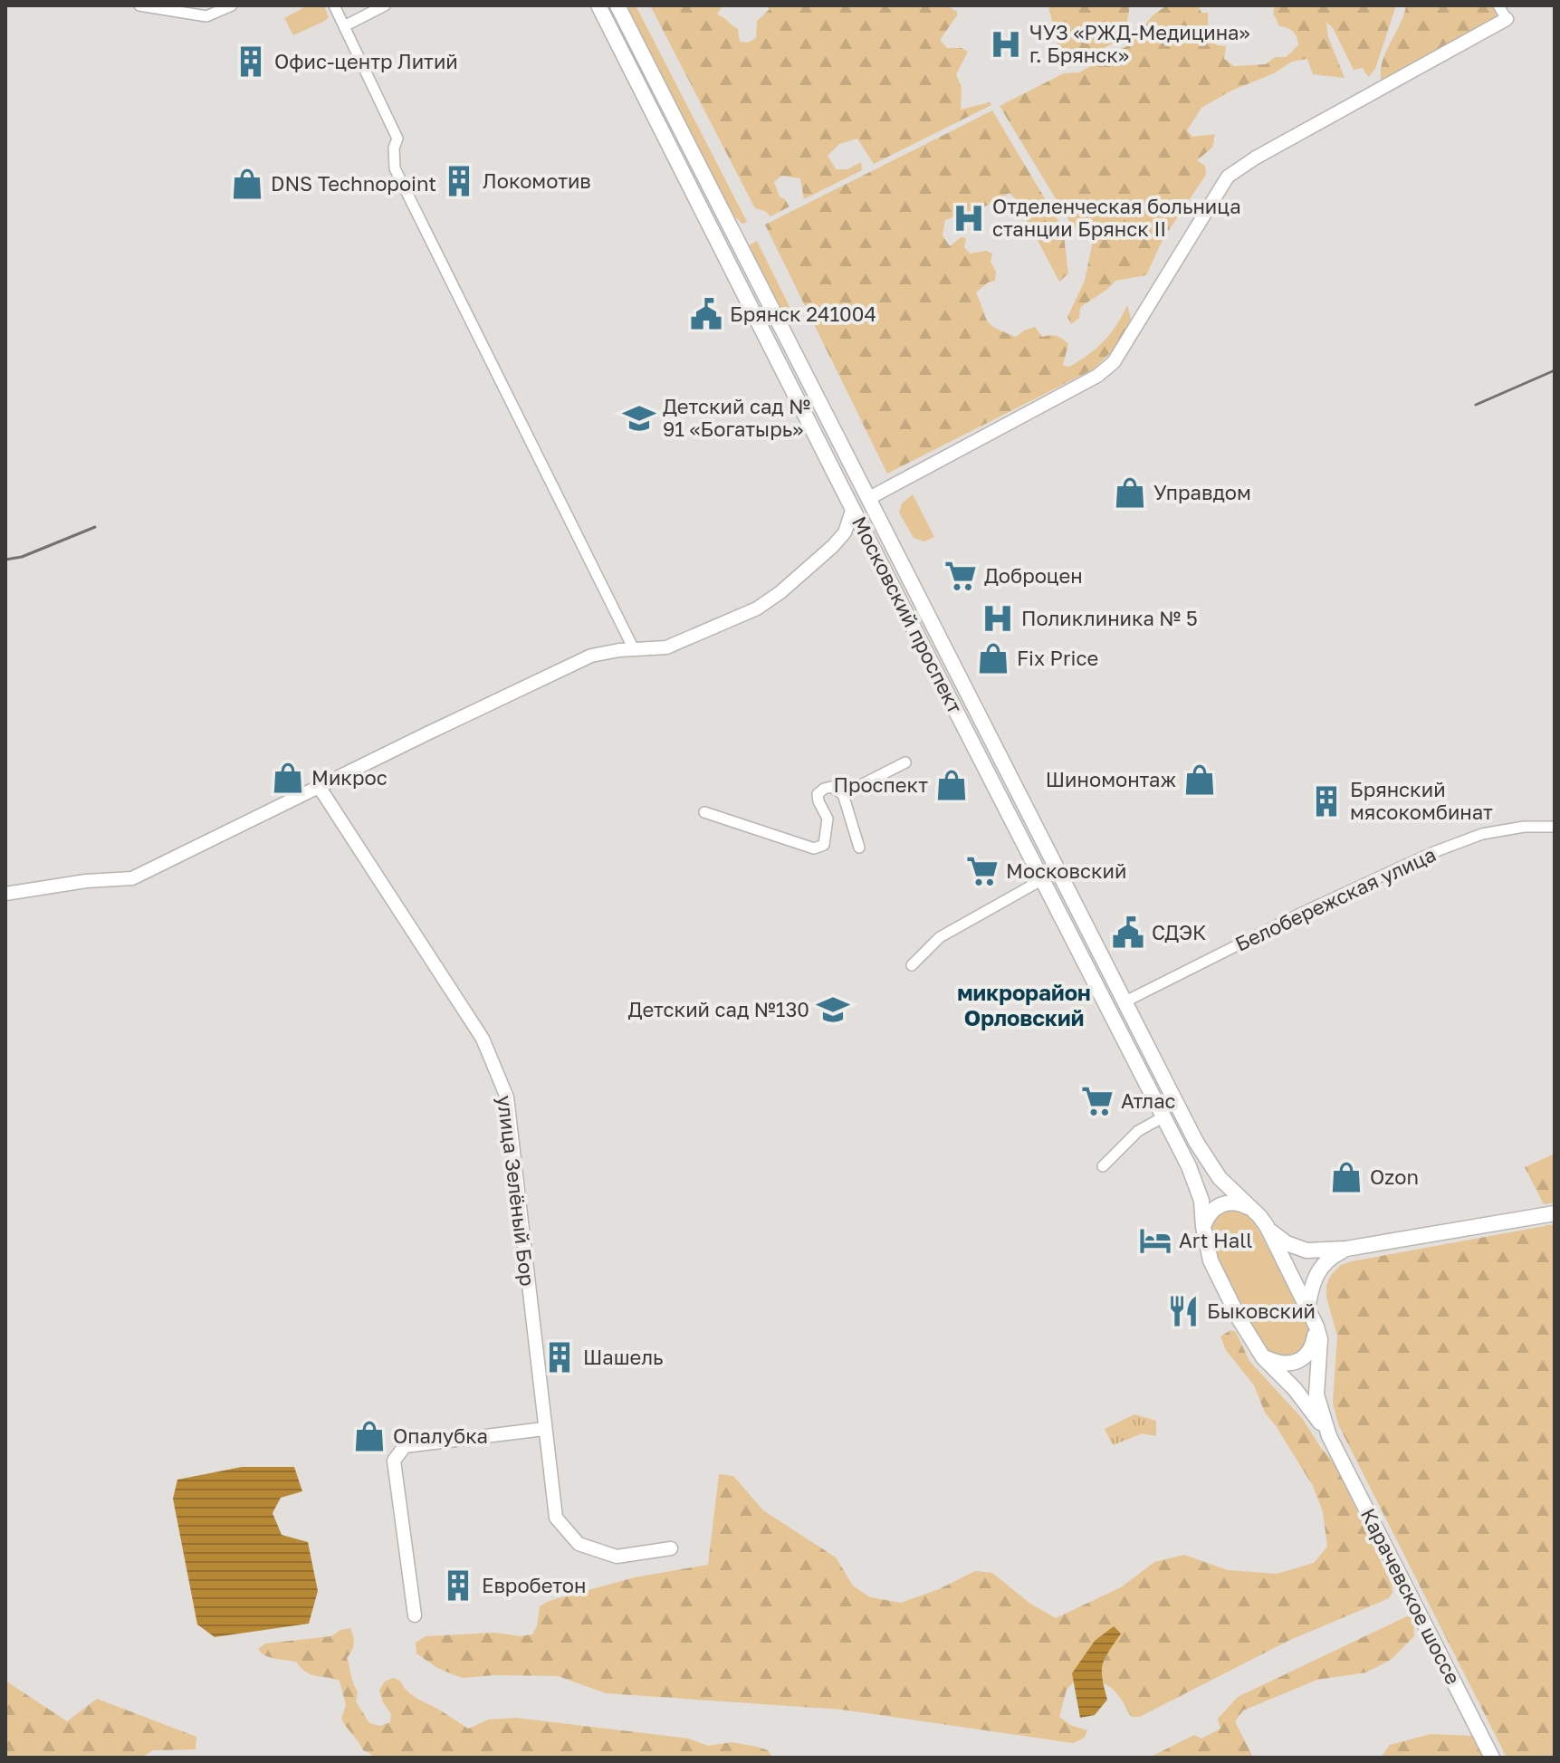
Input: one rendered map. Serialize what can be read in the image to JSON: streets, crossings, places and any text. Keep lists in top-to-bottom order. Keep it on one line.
{"streets":{"main road":["Московский проспект","Карачевское шоссе"],"street":["Белобережская улица","улица Зелёный Бор"]},"crossings":[["Московский проспект","Белобережская улица"],["Московский проспект","Карачевское шоссе"]],"districts":["микрорайон Орловский"],"places":{"hospital":["ЧУЗ «РЖД-Медицина» г. Брянск»","Отделенческая больница станции Брянск II","Поликлиника № 5"],"building":["Офис-центр Литий","Локомотив","Брянский мясокомбинат","Шашель","Евробетон"],"shop":["DNS Technopoint","Управдом","Fix Price","Микрос","Шиномонтаж","Проспект","Ozon","Опалубка"],"public building":["Брянск 241004","СДЭК"],"school or university":["Детский сад № 91 «Богатырь»","Детский сад №130"],"supermarket":["Доброцен","Московский","Атлас"],"hotel":["Art Hall"],"restaurant":["Быковский"]}}
